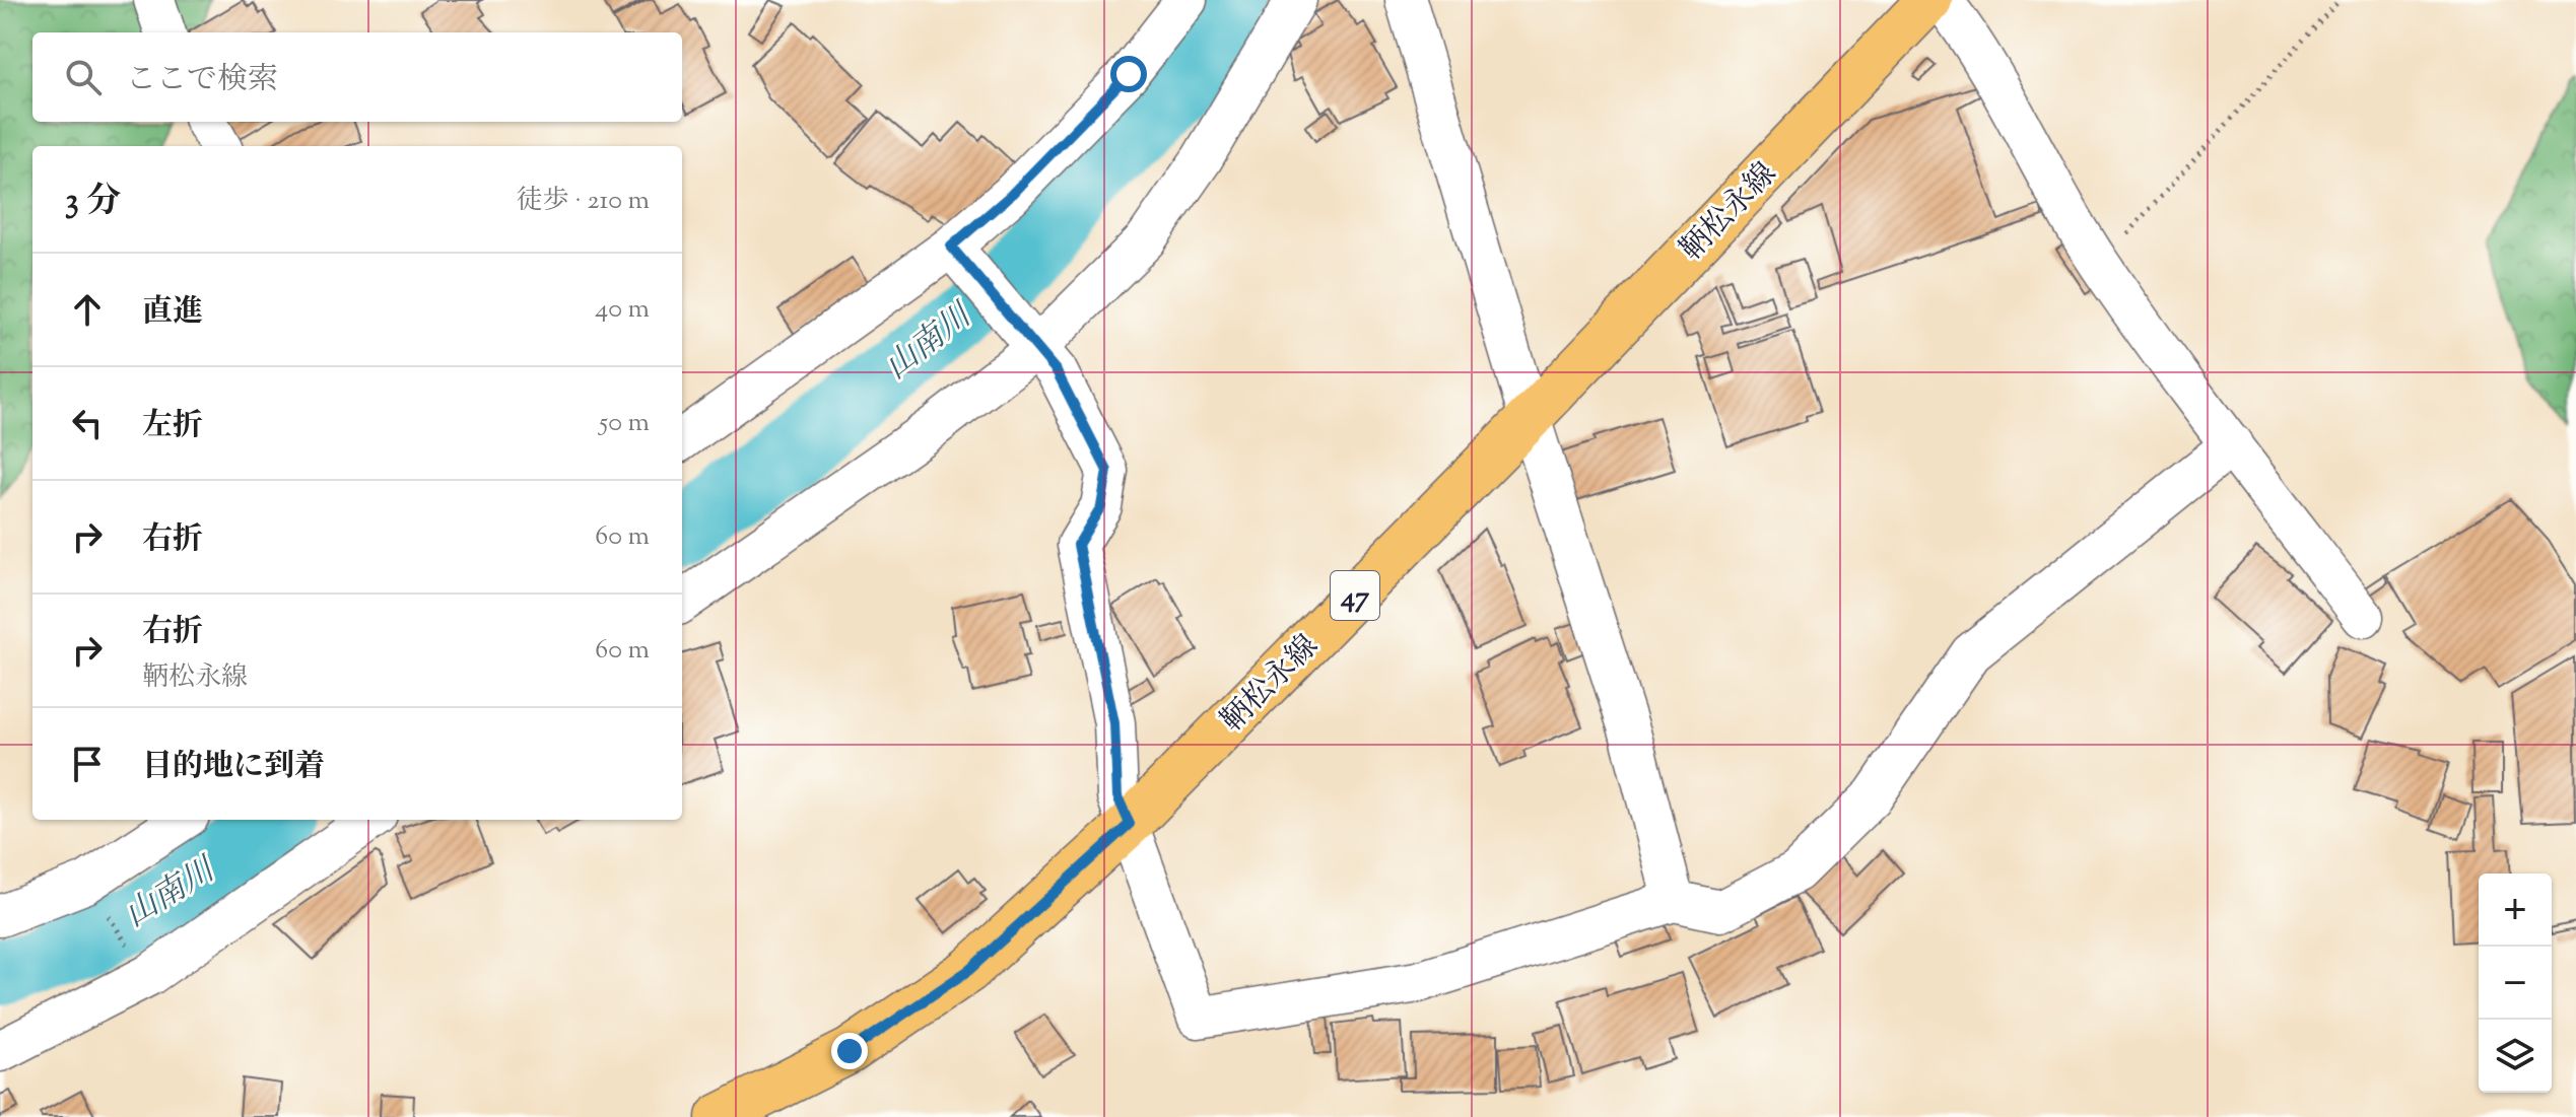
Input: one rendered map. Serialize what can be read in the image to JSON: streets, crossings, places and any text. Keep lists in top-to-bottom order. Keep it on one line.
{"streets":{"main road":["鞆松永線","47"]},"water":["山南川"],"page":{"search":"ここで検索","heading":["3 分","徒歩 · 210 m"],"list":[["直進","40 m"],["左折","50 m"],["右折","60 m"],["右折","鞆松永線","60 m"],"目的地に到着"],"map_buttons":["+","−"]}}
